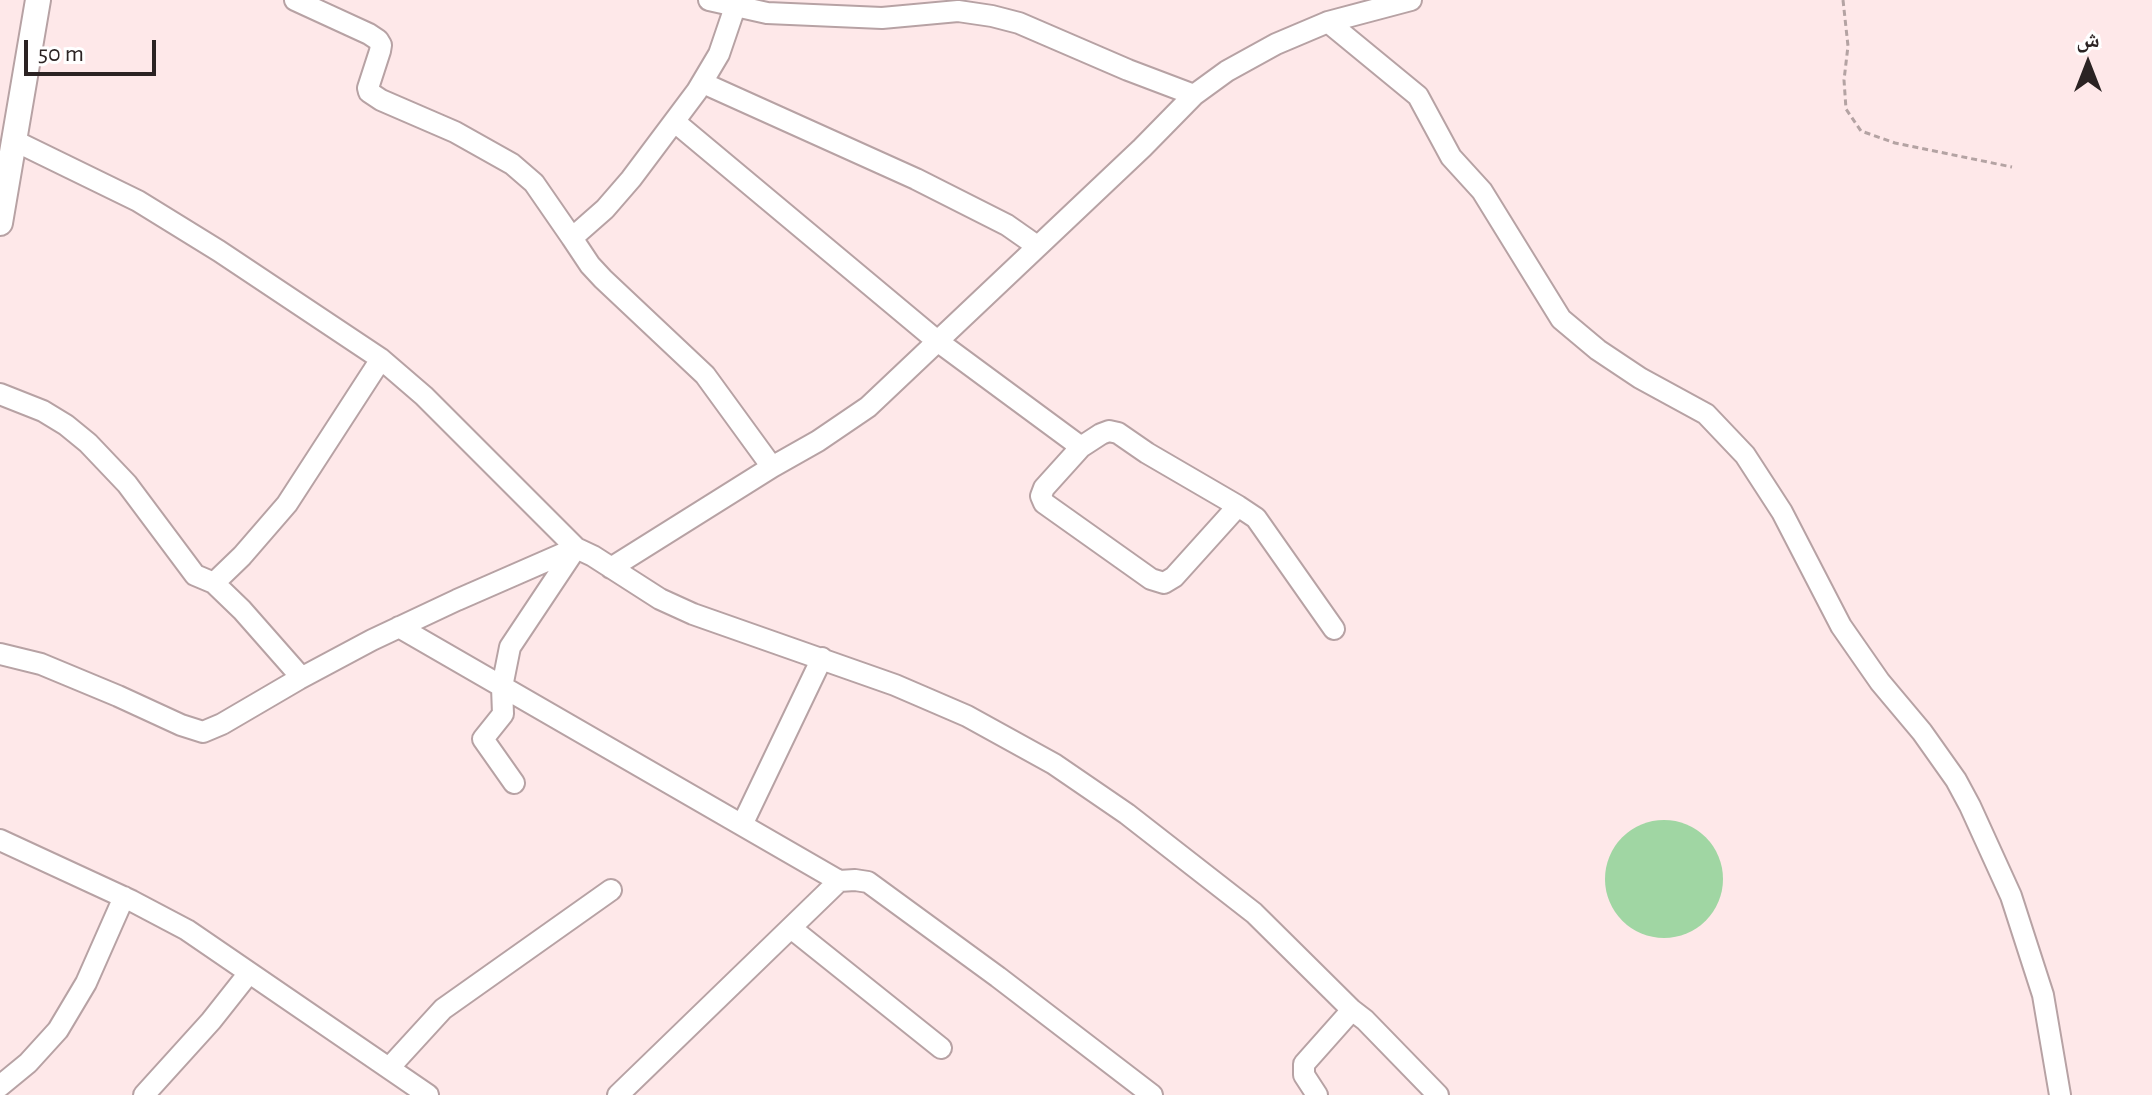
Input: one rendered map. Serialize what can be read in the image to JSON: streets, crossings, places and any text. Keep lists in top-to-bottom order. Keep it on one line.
{"scale_bar":"50 m","north":"top"}
